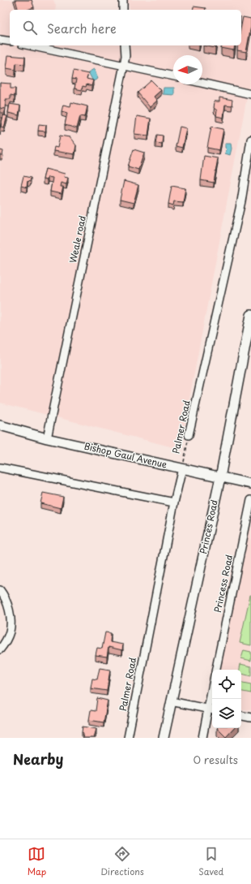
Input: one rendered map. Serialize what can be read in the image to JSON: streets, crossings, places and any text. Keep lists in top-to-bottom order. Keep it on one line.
{"streets":{"main road":["Bishop Gaul Avenue","Princes Road"],"street":["Weale road","Palmer Road","Princess Road"]},"crossings":[["Weale road","Bishop Gaul Avenue"],["Palmer Road","Bishop Gaul Avenue"],["Bishop Gaul Avenue","Princes Road"]],"north":"left","page":{"search":"Search here","heading":["Nearby","0 results"],"nav":["Map","Directions","Saved"]}}
